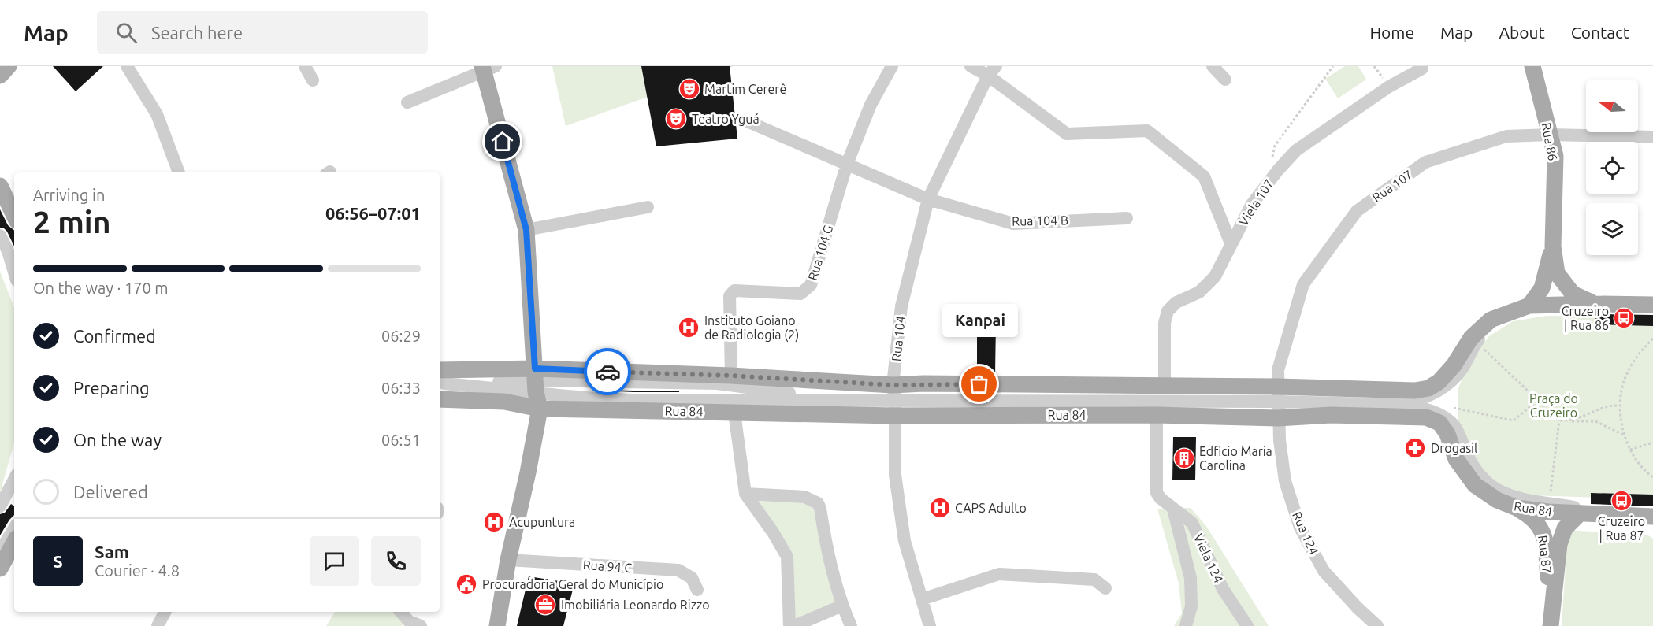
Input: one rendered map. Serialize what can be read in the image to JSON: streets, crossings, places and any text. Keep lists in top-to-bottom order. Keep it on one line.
{"streets":{"main road":["Rua 86","Rua 84","Rua 87"],"street":["Rua 107","Viela 107","Rua 104 B","Rua 104 G","Rua 104","Rua 124","Viela 124","Rua 94 C"]},"crossings":[["Rua 86","Rua 107"],["Rua 86","Rua 84"],["Rua 107","Rua 84"],["Rua 107","Rua 124"],["Viela 107","Rua 84"],["Rua 104 B","Rua 104 G"],["Rua 104 B","Rua 104"],["Rua 104 G","Rua 84"],["Rua 104","Rua 84"],["Rua 84","Rua 124"],["Rua 84","Rua 87"],["Rua 84","Viela 124"]],"parks":["Praça do Cruzeiro"],"places":{"theatre":["Martim Cererê","Teatro Yguá"],"bus stop":["Cruzeiro | Rua 86","Cruzeiro | Rua 87"],"hospital":["Instituto Goiano de Radiologia (2)","CAPS Adulto","Acupuntura"],"other":["Kanpai"],"pharmacy":["Drogasil"],"building":["Edficio Maria Carolina"],"public building":["Procuradoria Geral do Município"],"office":["Imobiliária Leonardo Rizzo"]},"north":"left","page":{"header":"Map","search":"Search here","nav":["Home","Map","About","Contact"],"heading":["2 min","Arriving in","06:56–07:01"],"panel":["Sam","Courier · 4.8"],"bar":"On the way · 170 m","bubble":"Kanpai","list":[["Confirmed","06:29"],["Preparing","06:33"],["On the way","06:51"],"Delivered"],"round":"S"}}
